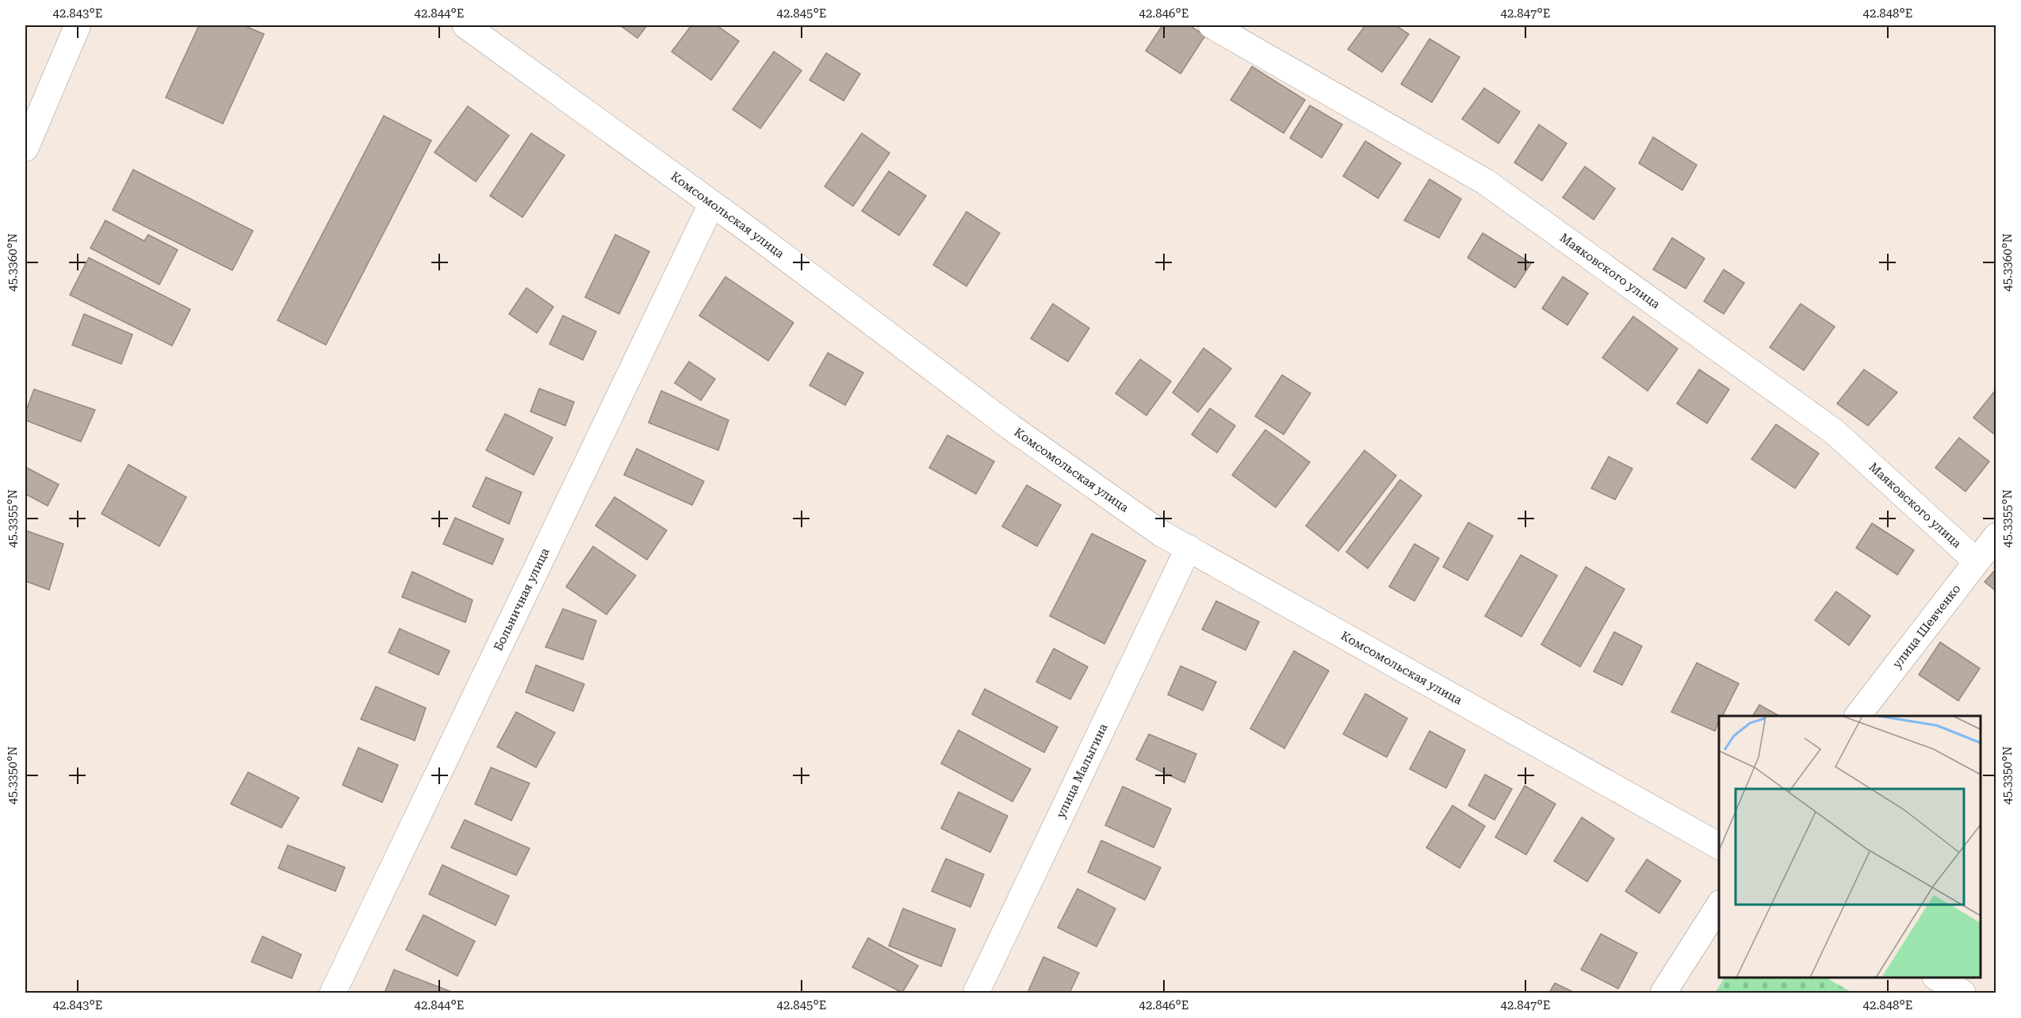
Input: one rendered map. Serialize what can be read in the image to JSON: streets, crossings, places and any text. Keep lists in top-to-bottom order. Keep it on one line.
{"streets":{"street":["Комсомольская улица","Маяковского улица","Больничная улица","улица Шевченко","улица Малыгина"]},"crossings":[["Комсомольская улица","Больничная улица"],["Комсомольская улица","улица Малыгина"],["Маяковского улица","улица Шевченко"]],"coordinates":["42.843°E","42.844°E","42.845°E","42.846°E","42.847°E","42.848°E","45.3360°N","45.3355°N","45.3350°N"]}
